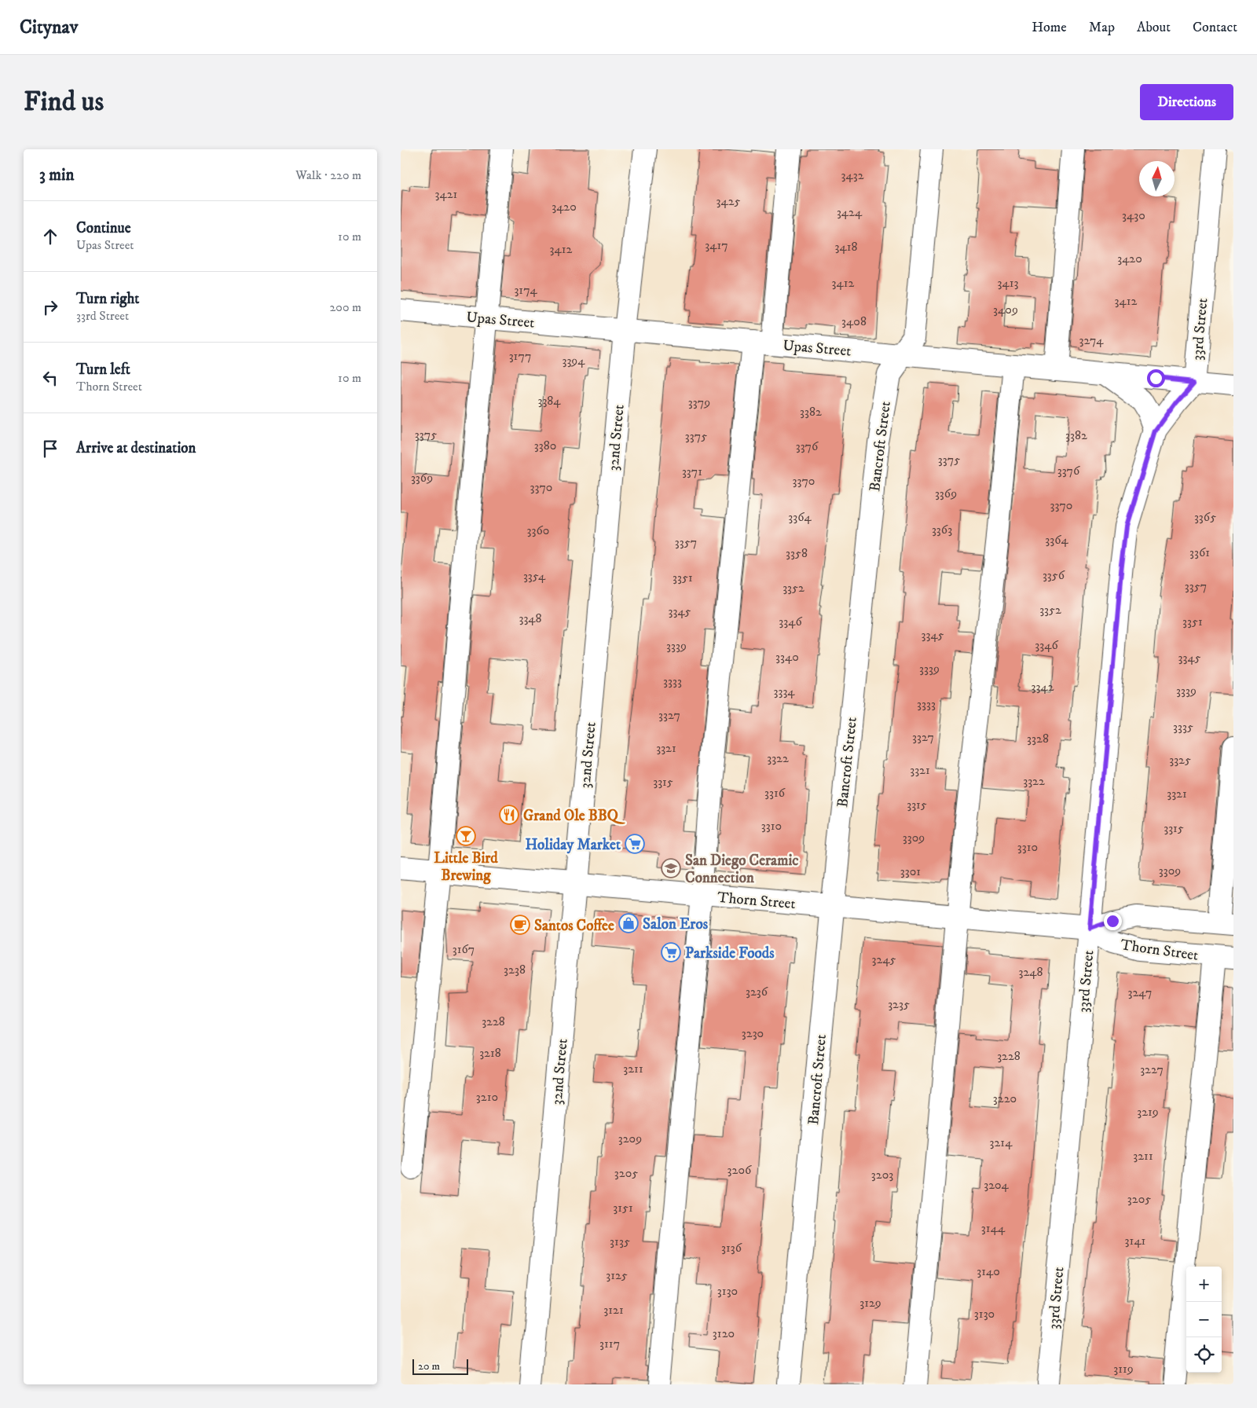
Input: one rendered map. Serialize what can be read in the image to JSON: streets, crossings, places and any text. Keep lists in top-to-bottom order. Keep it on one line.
{"streets":{"street":["Upas Street","33rd Street","32nd Street","Bancroft Street","Thorn Street"]},"crossings":[["Upas Street","33rd Street"],["Upas Street","32nd Street"],["Upas Street","Bancroft Street"],["33rd Street","Thorn Street"],["32nd Street","Thorn Street"],["Bancroft Street","Thorn Street"]],"places":{"restaurant":["Grand Ole BBQ"],"bar":["Little Bird Brewing"],"supermarket":["Holiday Market","Parkside Foods"],"school or university":["San Diego Ceramic Connection"],"shop":["Salon Eros"],"cafe":["Santos Coffee"]},"house_numbers":["3432","3421","3425","3420","3424","3430","3417","3418","3412","3420","3412","3413","3174","3412","3409","3408","3274","3177","3394","3384","3379","3382","3375","3382","3375","3380","3376","3375","3376","3371","3369","3370","3370","3369","3370","3364","3365","3363","3360","3364","3357","3361","3358","3356","3354","3351","3357","3352","3352","3345","3348","3346","3351","3345","3346","3339","3340","3345","3339","3333","3342","3339","3334","3333","3327","3335","3327","3328","3321","3322","3325","3321","3322","3315","3316","3321","3315","3310","3315","3309","3310","3309","3301","3167","3245","3238","3248","3236","3247","3235","3228","3230","3218","3228","3211","3227","3210","3220","3219","3209","3214","3211","3206","3205","3203","3204","3205","3151","3144","3141","3135","3136","3140","3125","3130","3129","3121","3130","3120","3117","3119"],"scale_bar":"20 m","north":"top","page":{"header":"Citynav","nav":["Home","Map","About","Contact"],"buttons":"Directions","title":"Find us","heading":["3 min","Walk · 220 m"],"list":[["Continue","Upas Street","10 m"],["Turn right","33rd Street","200 m"],["Turn left","Thorn Street","10 m"],"Arrive at destination"],"map_buttons":["+","−"],"scale":"20 m"}}
